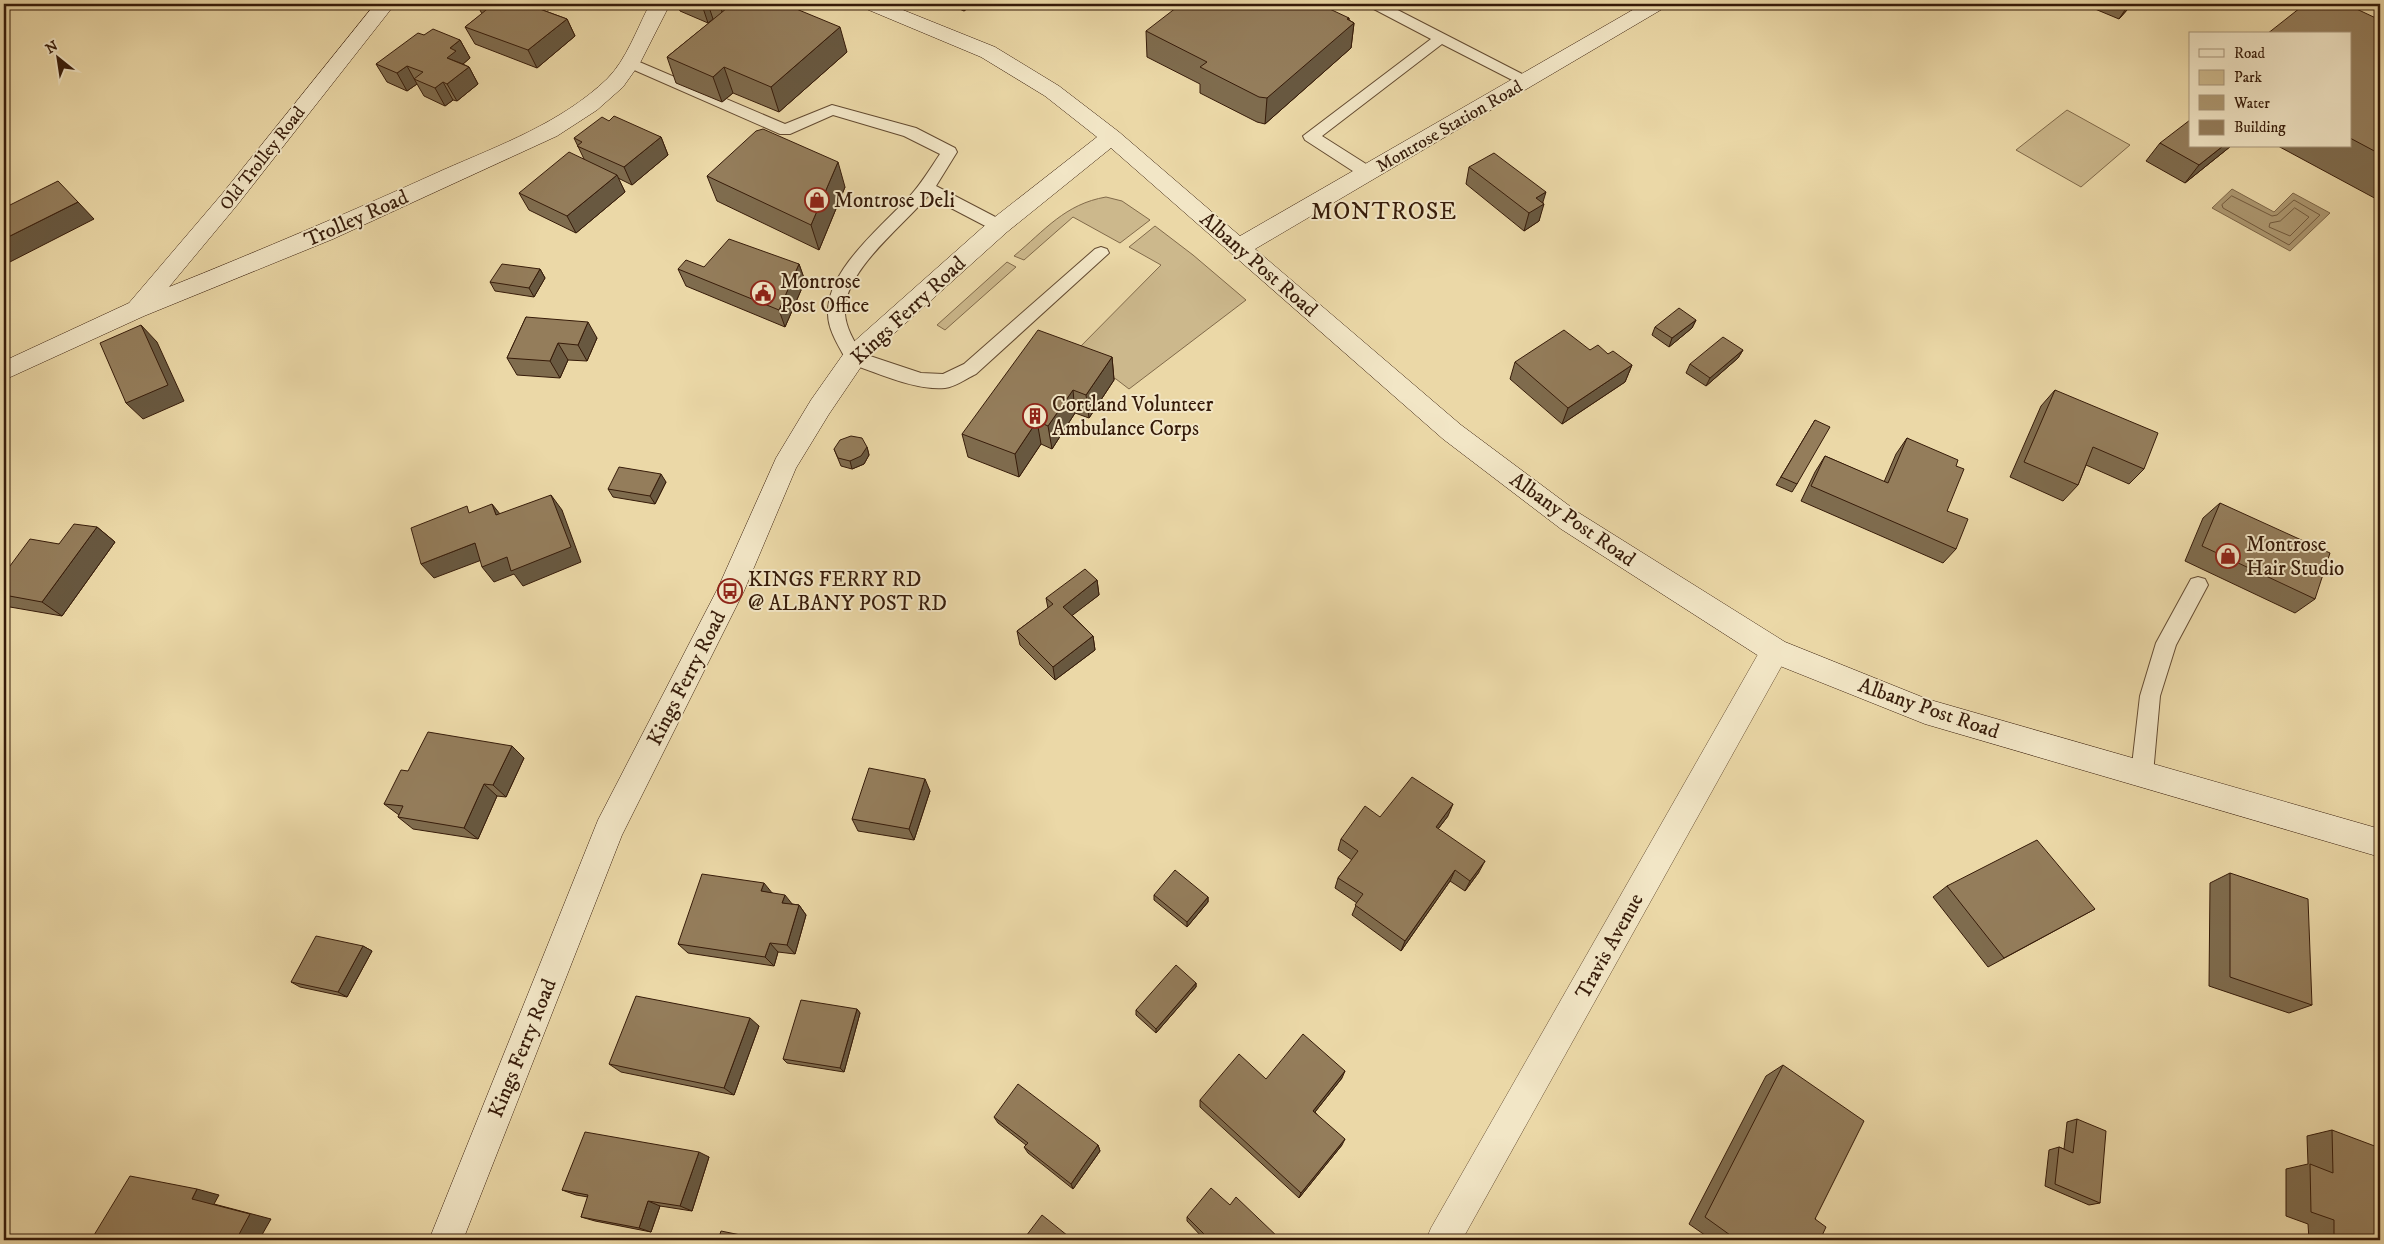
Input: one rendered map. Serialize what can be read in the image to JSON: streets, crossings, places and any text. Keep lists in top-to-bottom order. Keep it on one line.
{"streets":{"street":["Montrose Station Road","Old Trolley Road","Trolley Road","Albany Post Road","Kings Ferry Road","Travis Avenue"]},"crossings":[["Montrose Station Road","Albany Post Road"],["Old Trolley Road","Trolley Road"],["Albany Post Road","Kings Ferry Road"],["Albany Post Road","Travis Avenue"]],"districts":["MONTROSE"],"places":{"shop":["Montrose Deli","Montrose Hair Studio"],"public building":["Montrose Post Office"],"building":["Cortland Volunteer Ambulance Corps"],"bus stop":["KINGS FERRY RD @ ALBANY POST RD"]},"legend":["Road","Park","Water","Building"],"north":"top left"}
